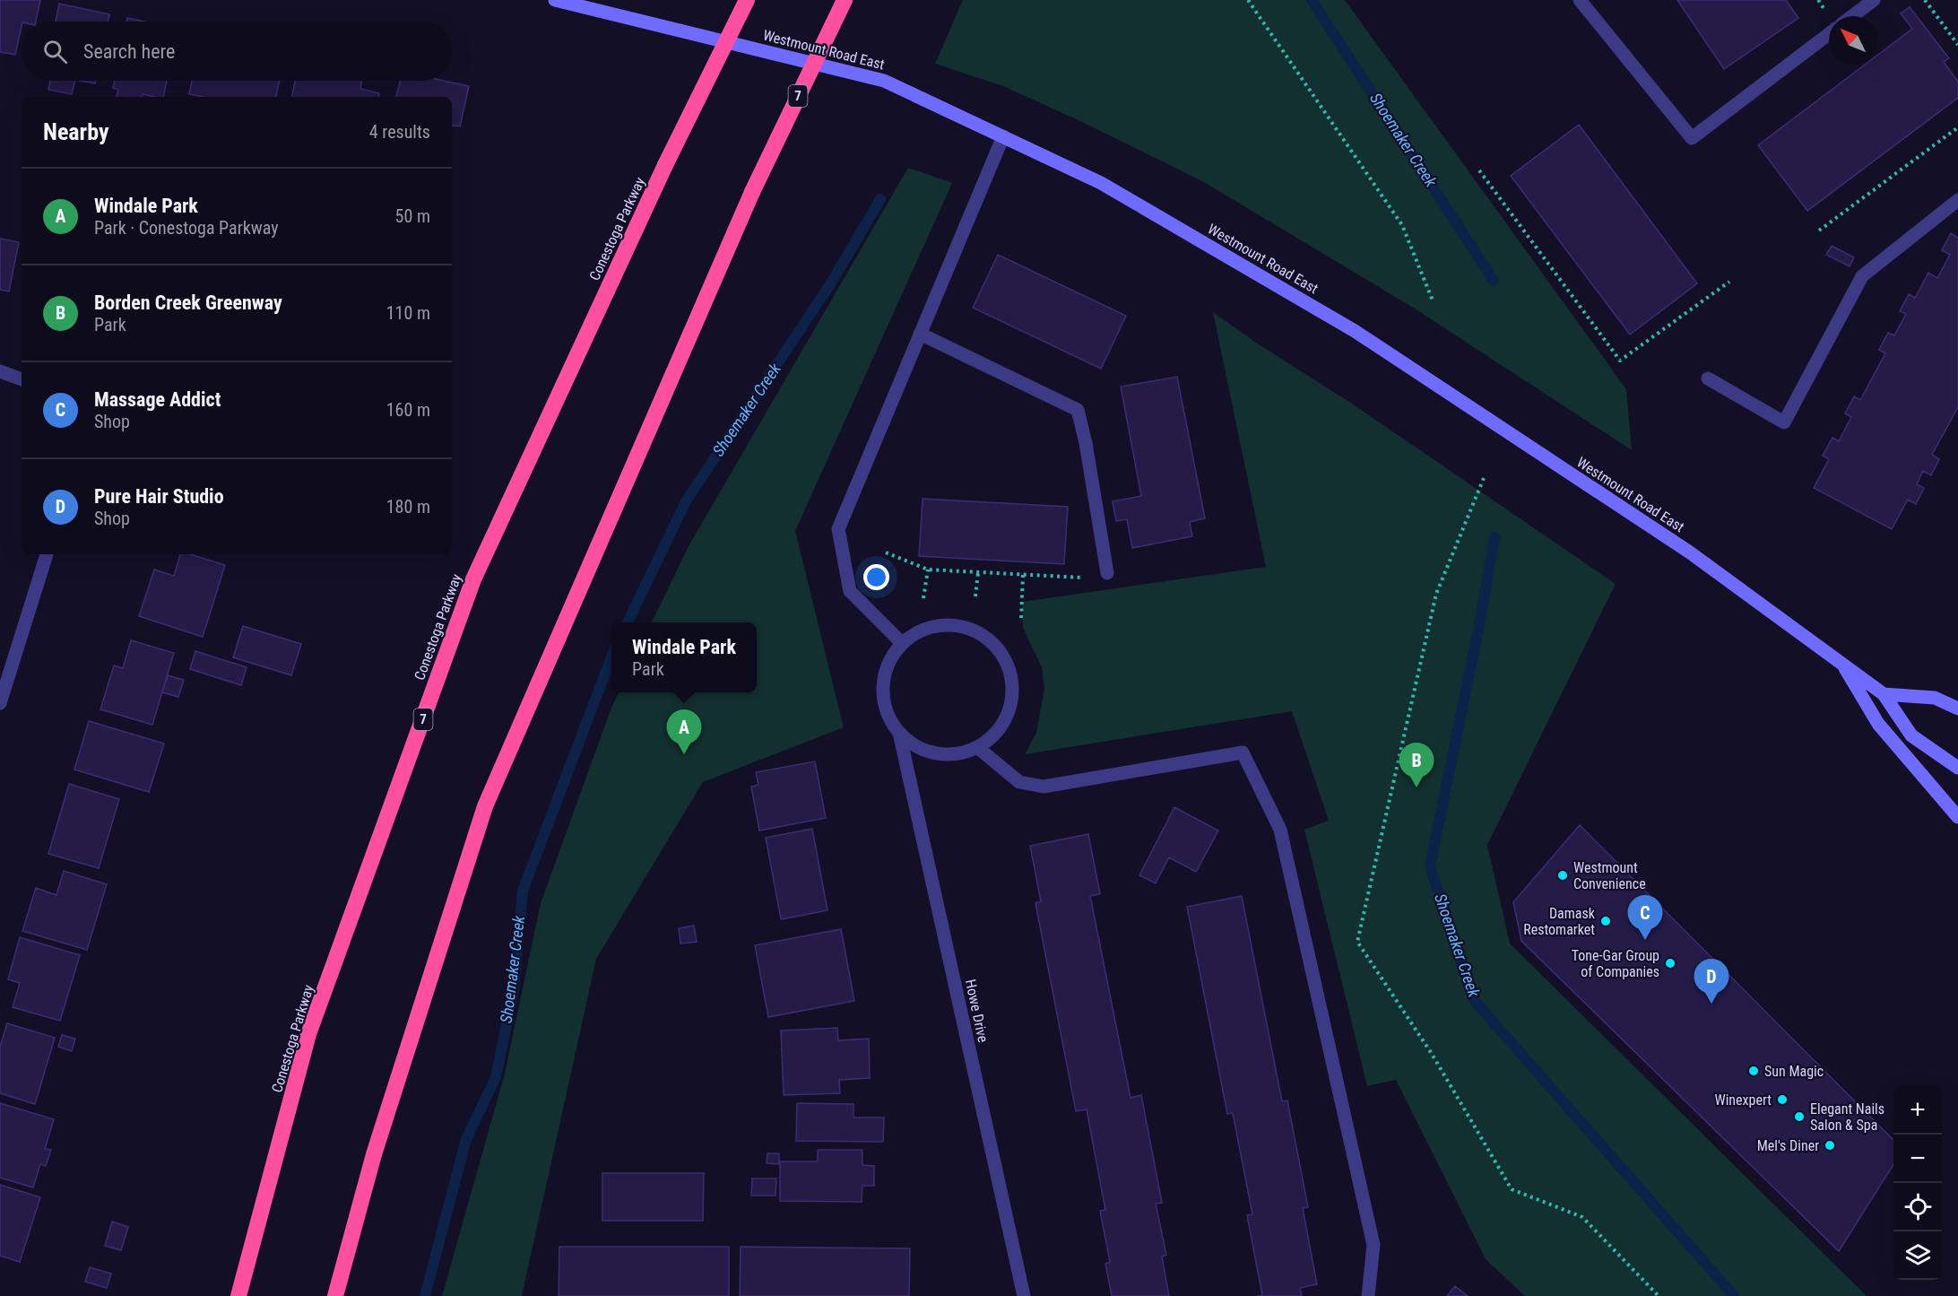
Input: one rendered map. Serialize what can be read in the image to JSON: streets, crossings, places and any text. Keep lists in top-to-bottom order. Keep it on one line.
{"streets":{"highway":["7","Conestoga Parkway"],"main road":["Westmount Road East"],"street":["Howe Drive"]},"water":["Shoemaker Creek"],"places":["Westmount Convenience","Damask Restomarket","Tone-Gar Group of Companies","Sun Magic","Winexpert","Elegant Nails Salon & Spa","Mel's Diner"],"north":"top left","page":{"search":"Search here","heading":["Nearby","4 results"],"list":[{"mark":"A","name":"Windale Park","note":"Park · Conestoga Parkway","value":"50 m"},{"mark":"B","name":"Borden Creek Greenway","note":"Park","value":"110 m"},{"mark":"C","name":"Massage Addict","note":"Shop","value":"160 m"},{"mark":"D","name":"Pure Hair Studio","note":"Shop","value":"180 m"}],"popup":["Windale Park","Park"],"pins":["A","B","C","D"],"map_buttons":["+","−"]}}
